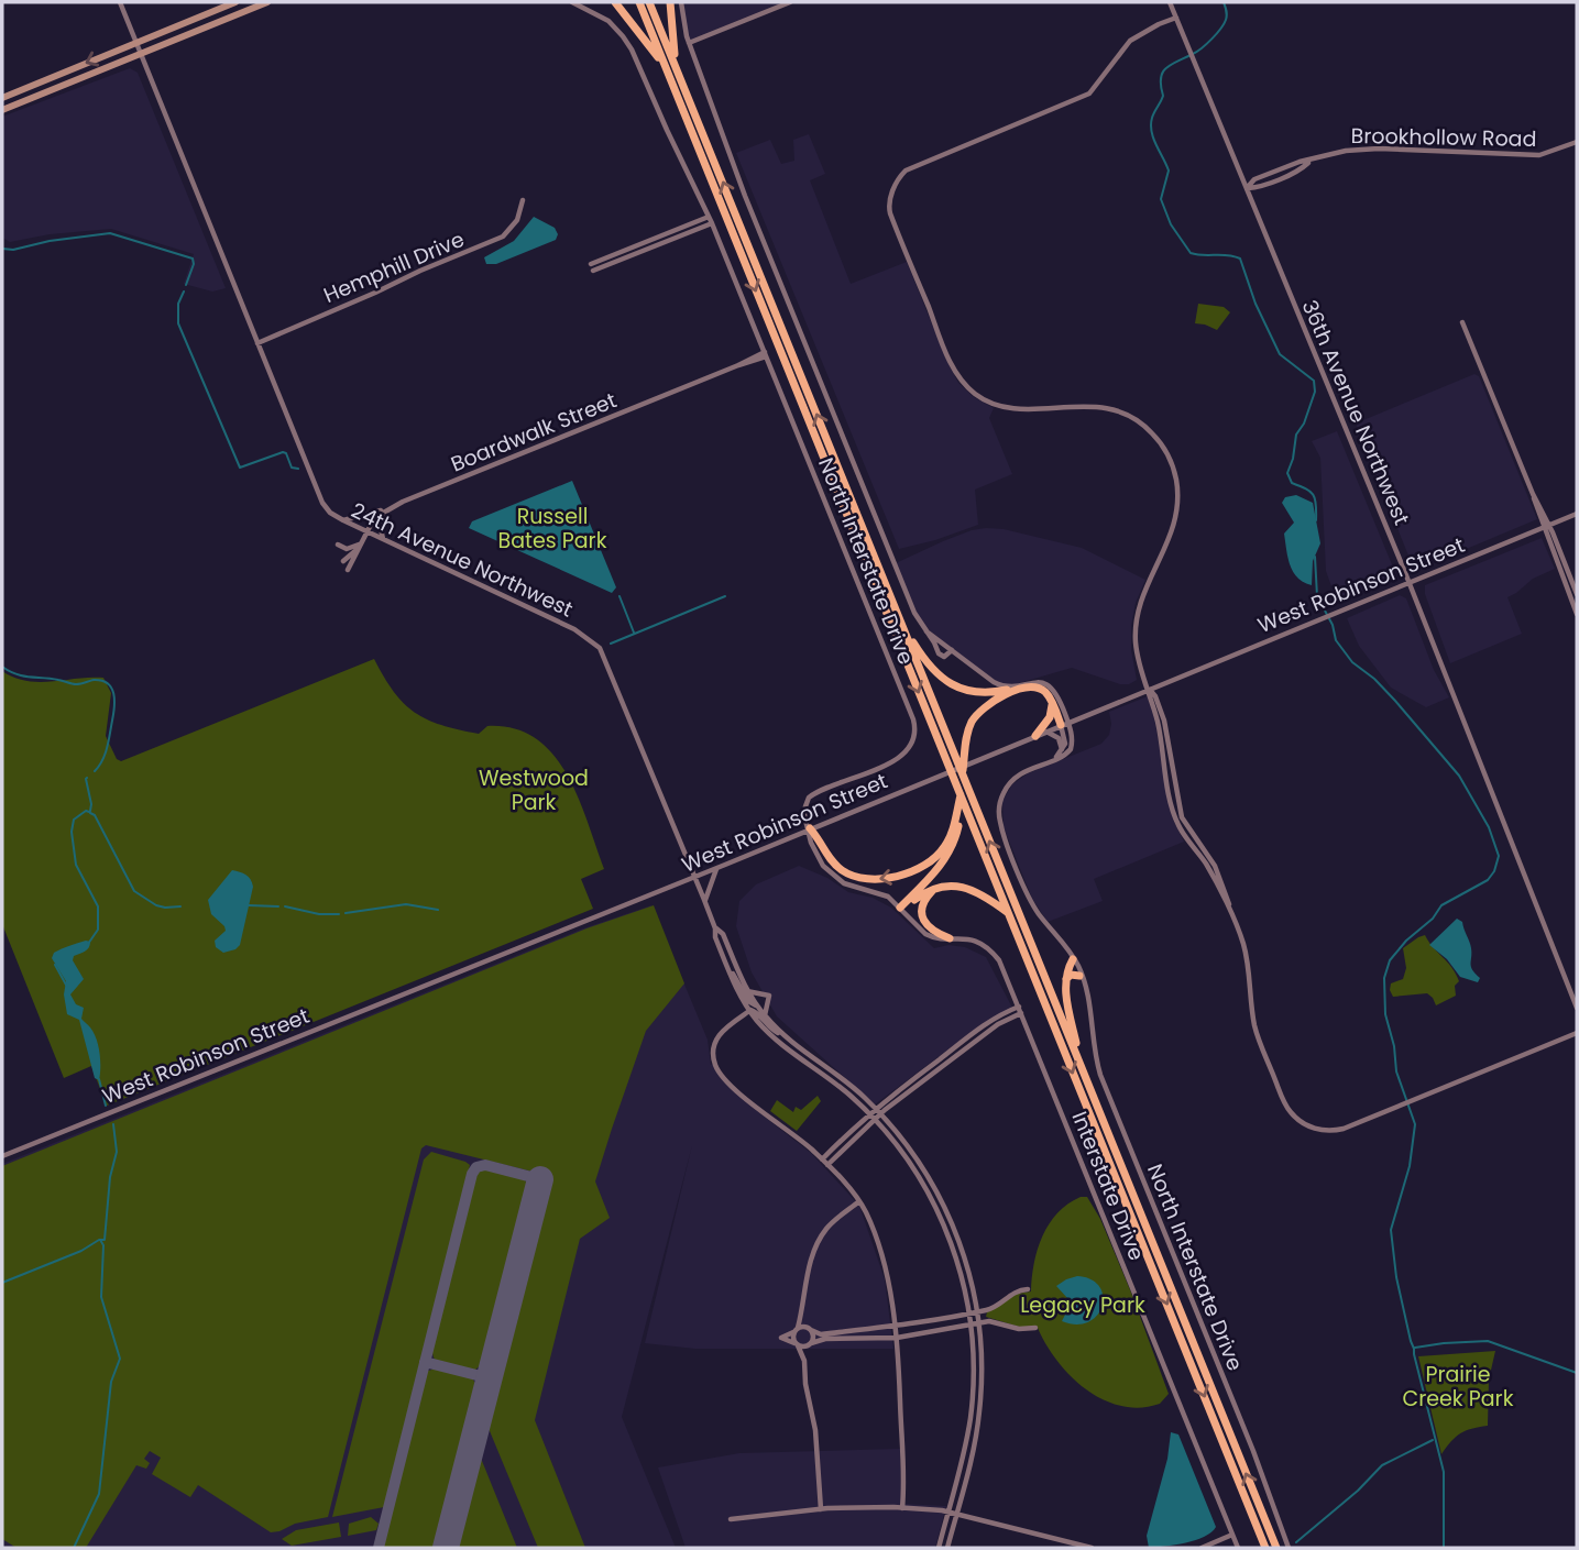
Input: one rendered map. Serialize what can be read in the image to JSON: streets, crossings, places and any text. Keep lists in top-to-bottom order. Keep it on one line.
{"streets":{"main road":["Brookhollow Road","Hemphill Drive","36th Avenue Northwest","Boardwalk Street","24th Avenue Northwest","North Interstate Drive","West Robinson Street","Interstate Drive"]},"crossings":[["Brookhollow Road","36th Avenue Northwest"],["Hemphill Drive","24th Avenue Northwest"],["36th Avenue Northwest","West Robinson Street"],["Boardwalk Street","24th Avenue Northwest"],["Boardwalk Street","North Interstate Drive"],["24th Avenue Northwest","West Robinson Street"],["North Interstate Drive","West Robinson Street"],["North Interstate Drive","Interstate Drive"]],"parks":["Russell Bates Park","Westwood Park","Legacy Park","Prairie Creek Park"]}
